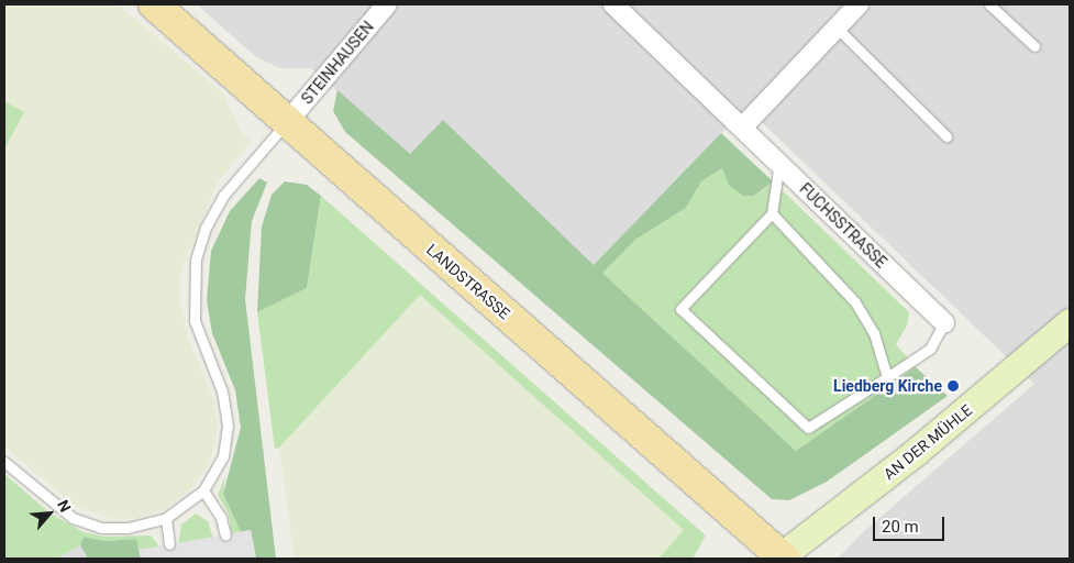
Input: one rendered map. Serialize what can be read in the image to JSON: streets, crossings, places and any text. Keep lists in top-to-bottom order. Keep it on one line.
{"streets":{"main road":["LANDSTRASSE","AN DER MÜHLE"],"street":["STEINHAUSEN","FUCHSSTRASSE"]},"crossings":[["STEINHAUSEN","LANDSTRASSE"],["LANDSTRASSE","AN DER MÜHLE"]],"places":["Liedberg Kirche"],"scale_bar":"20 m","north":"top right"}
